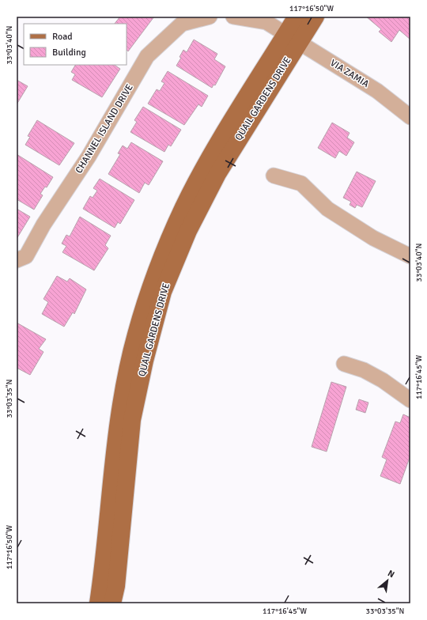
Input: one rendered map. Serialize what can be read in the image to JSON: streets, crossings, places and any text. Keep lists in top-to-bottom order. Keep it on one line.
{"streets":{"main road":["QUAIL GARDENS DRIVE"],"street":["VIA ZAMIA","CHANNEL ISLAND DRIVE"]},"crossings":[["VIA ZAMIA","QUAIL GARDENS DRIVE"]],"legend":["Road","Building"],"north":"top right","coordinates":["117°16'50\"W","33°03'40\"N","117°16'45\"W","33°03'35\"N"]}
